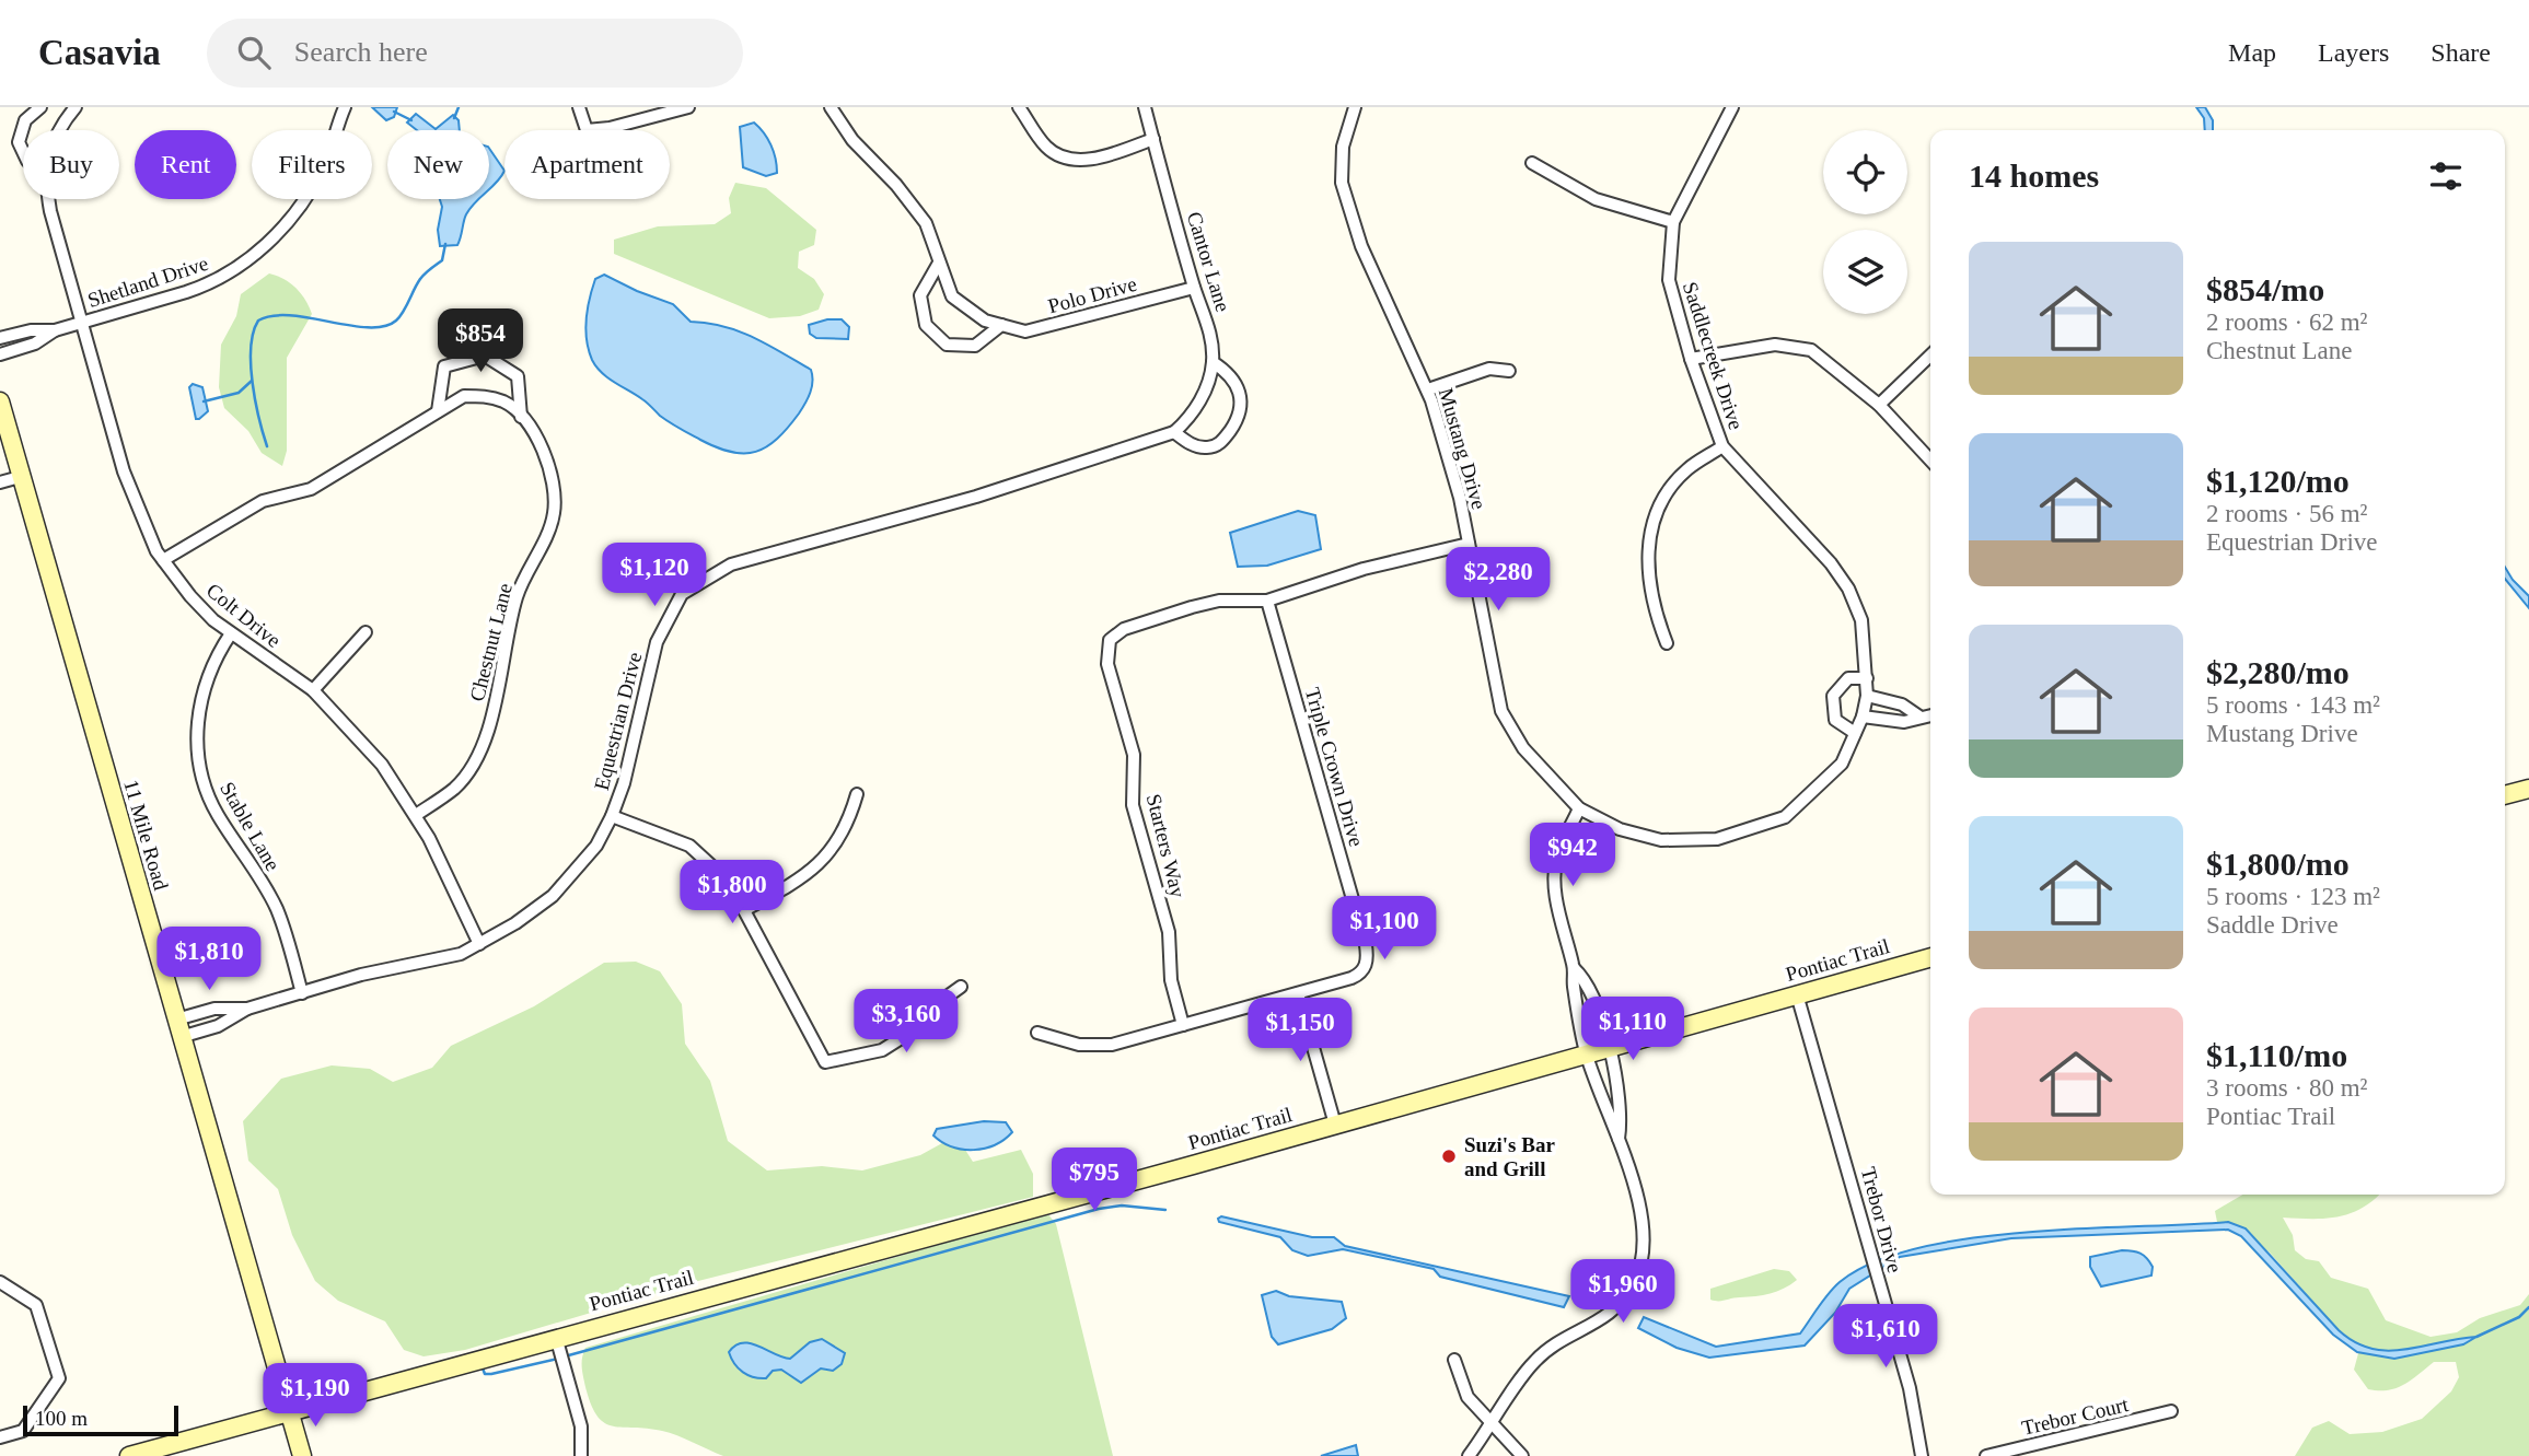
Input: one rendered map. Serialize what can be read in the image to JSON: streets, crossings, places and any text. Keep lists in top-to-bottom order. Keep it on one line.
{"streets":{"main road":["11 Mile Road","Pontiac Trail"],"street":["Cantor Lane","Shetland Drive","Polo Drive","Saddlecreek Drive","Mustang Drive","Colt Drive","Chestnut Lane","Equestrian Drive","Triple Crown Drive","Stable Lane","Starters Way","Trebor Drive","Trebor Court"]},"crossings":[["Cantor Lane","Polo Drive"],["Shetland Drive","Colt Drive"],["Saddlecreek Drive","Mustang Drive"],["Mustang Drive","Starters Way"],["Colt Drive","Chestnut Lane"],["Colt Drive","Equestrian Drive"],["Colt Drive","Stable Lane"],["Equestrian Drive","Stable Lane"],["Equestrian Drive","11 Mile Road"],["Triple Crown Drive","Starters Way"],["11 Mile Road","Pontiac Trail"],["Pontiac Trail","Trebor Drive"]],"places":["Suzi's Bar and Grill"],"scale_bar":"100 m","page":{"header":"Casavia","search":"Search here","nav":["Map","Layers","Share"],"chip":["Buy","Rent","Filters","New","Apartment"],"heading":"14 homes","list":[{"name":"$854/mo","note":"2 rooms · 62 m² · Chestnut Lane"},{"name":"$1,120/mo","note":"2 rooms · 56 m² · Equestrian Drive"},{"name":"$2,280/mo","note":"5 rooms · 143 m² · Mustang Drive"},{"name":"$1,800/mo","note":"5 rooms · 123 m² · Saddle Drive"},{"name":"$1,110/mo","note":"3 rooms · 80 m² · Pontiac Trail"}],"price":["$854","$1,120","$2,280","$942","$1,800","$1,100","$1,810","$3,160","$1,110","$1,150","$795","$1,960","$1,610","$1,190"],"scale":"100 m"}}
